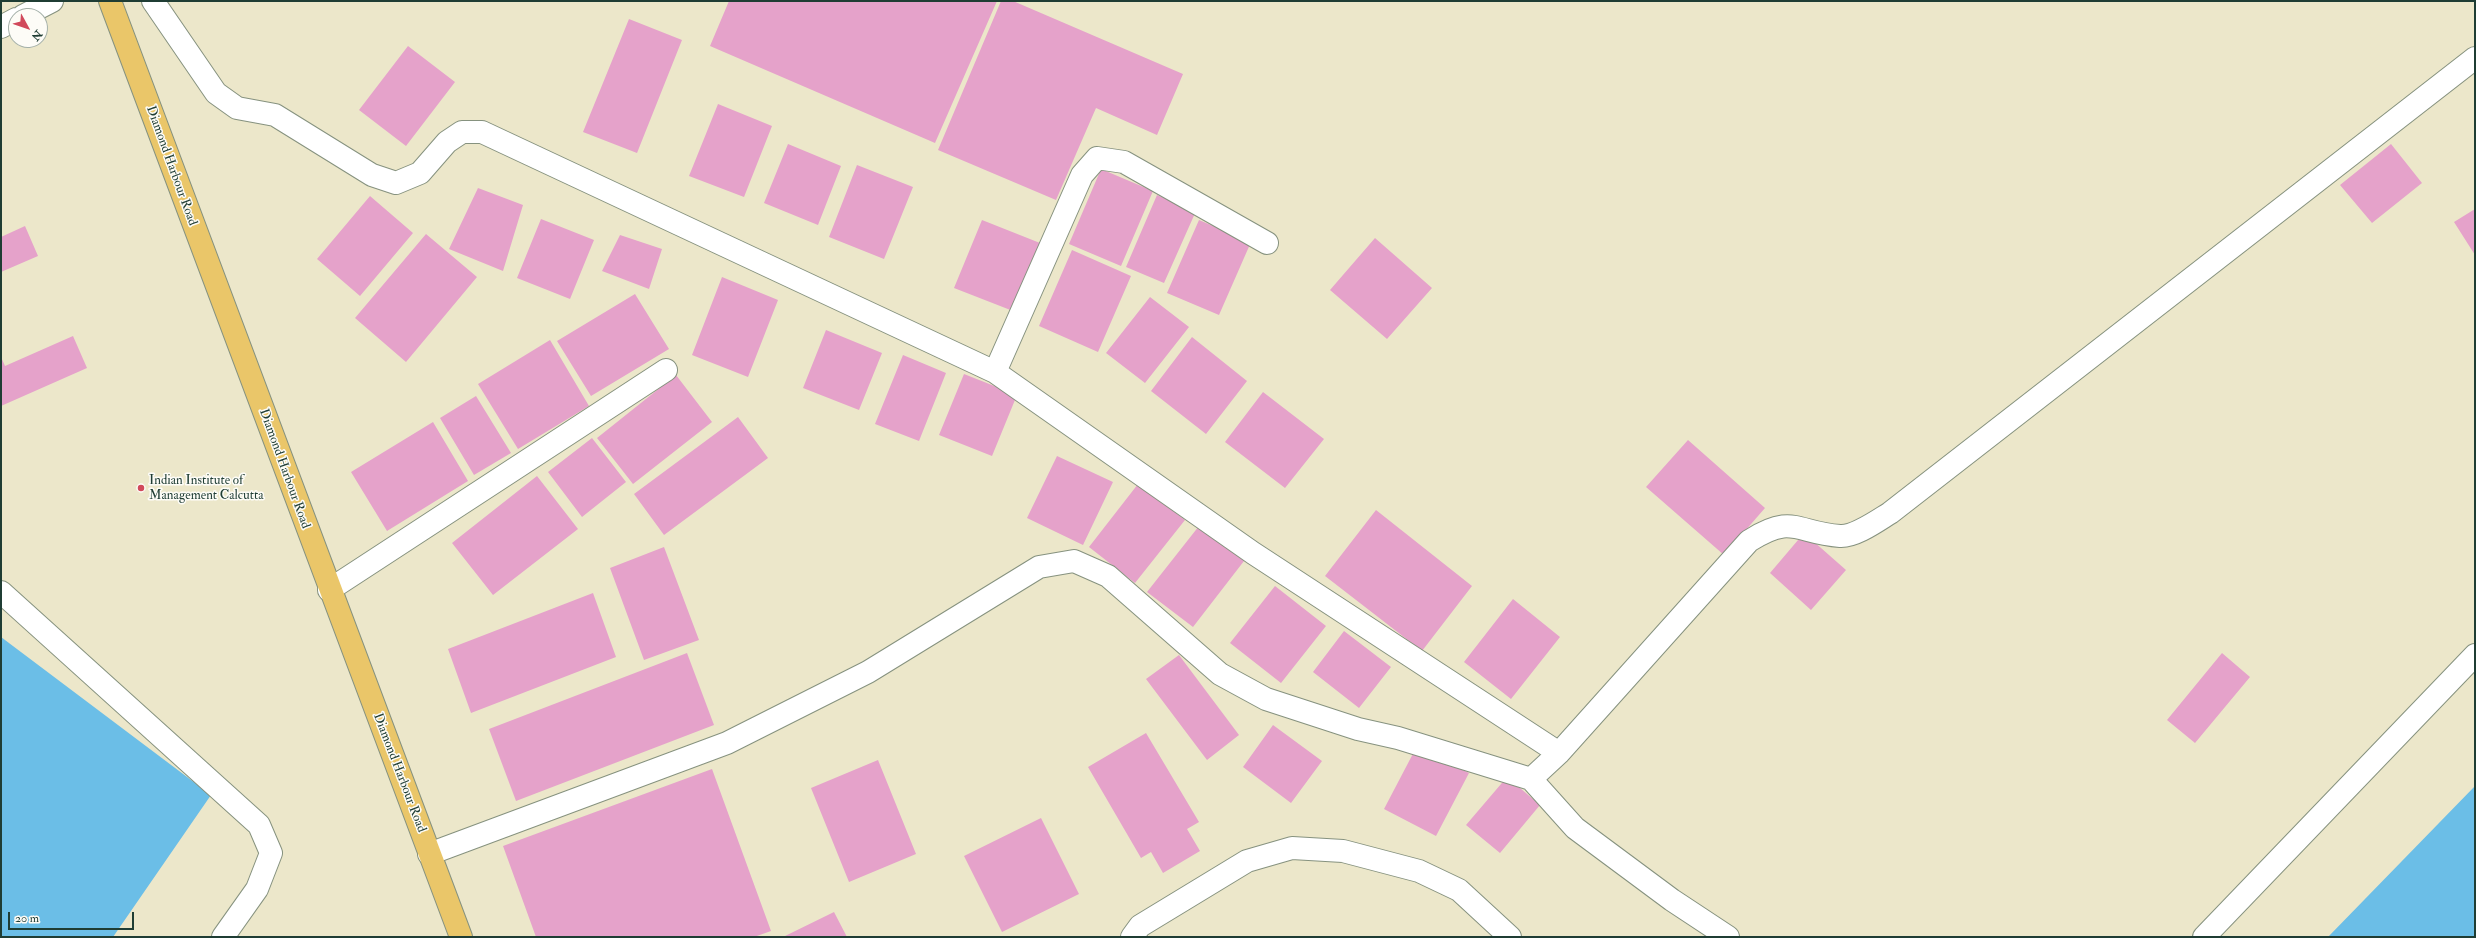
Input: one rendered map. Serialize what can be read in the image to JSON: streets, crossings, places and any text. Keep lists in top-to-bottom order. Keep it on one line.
{"streets":{"highway":["Diamond Harbour Road"]},"places":["Indian Institute of Management Calcutta"],"scale_bar":"20 m","north":"bottom right"}
